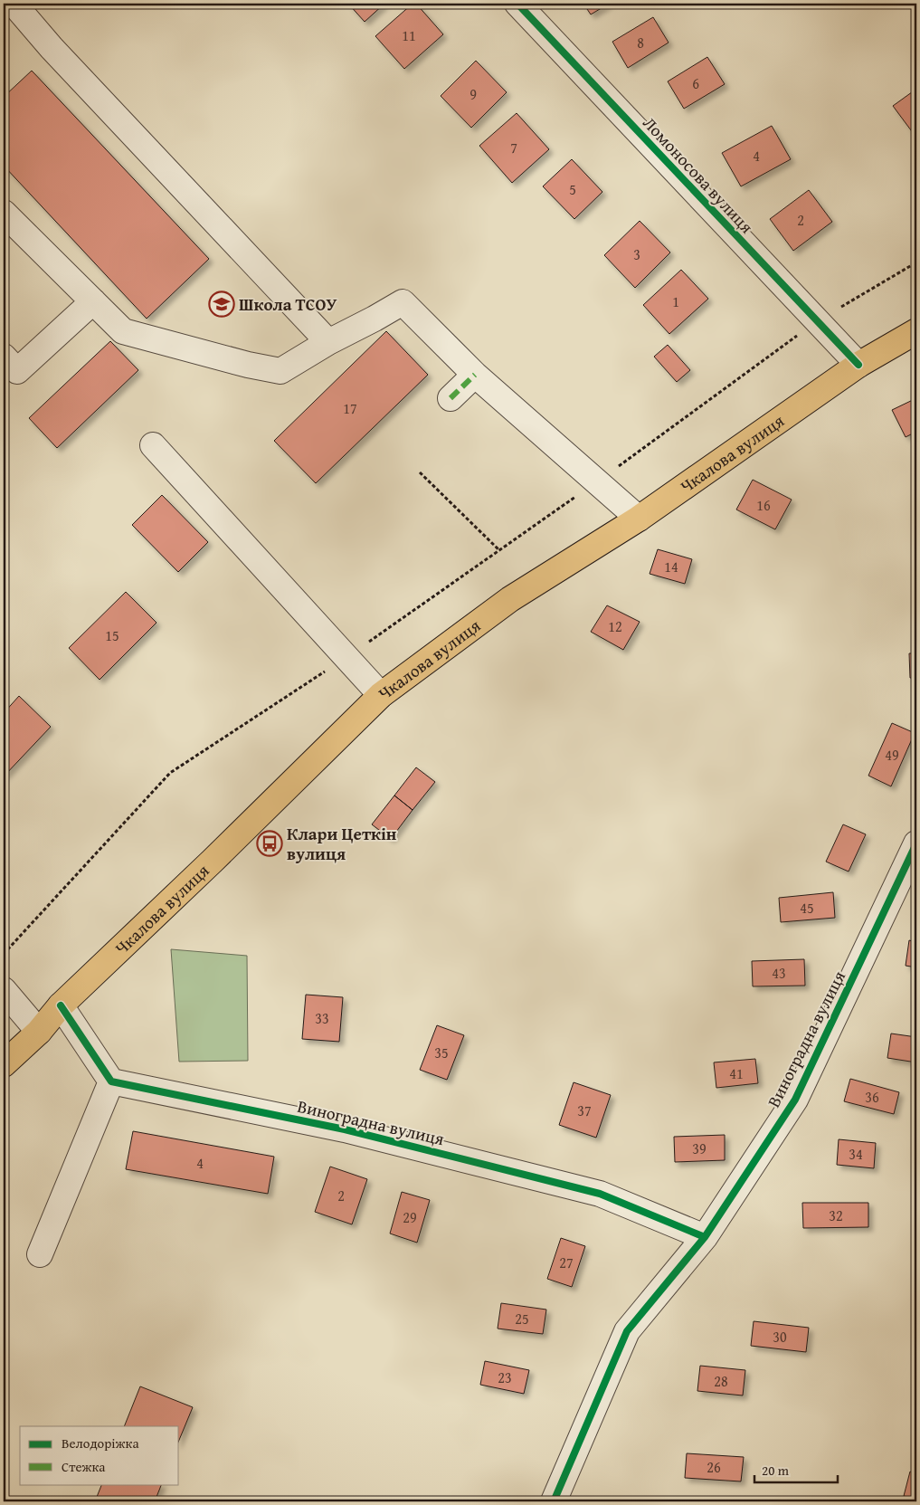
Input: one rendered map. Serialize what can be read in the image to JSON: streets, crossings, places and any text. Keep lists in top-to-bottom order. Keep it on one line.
{"streets":{"main road":["Чкалова вулиця"],"street":["Ломоносова вулиця","Виноградна вулиця"]},"crossings":[["Ломоносова вулиця","Чкалова вулиця"]],"places":{"school or university":["Школа ТСОУ"],"bus stop":["Клари Цеткін вулиця"]},"house_numbers":["11","8","6","9","7","4","5","2","3","1","17","16","14","12","15","49","45","43","33","35","41","36","37","39","34","4","2","32","29","27","25","30","23","28","26"],"legend":["Велодоріжка","Стежка"],"scale_bar":"20 m"}
